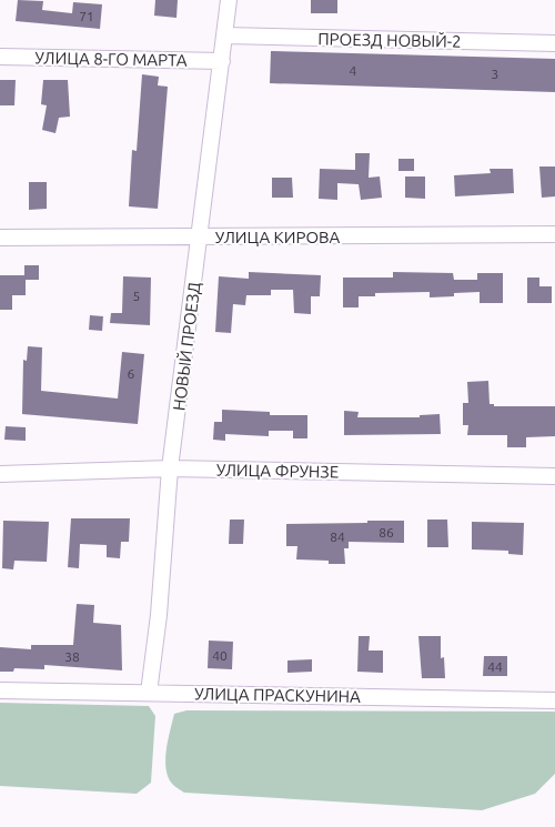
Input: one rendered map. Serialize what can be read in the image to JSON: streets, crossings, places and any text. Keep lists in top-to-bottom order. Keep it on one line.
{"streets":{"street":["ПРОЕЗД НОВЫЙ-2","УЛИЦА 8-ГО МАРТА","УЛИЦА КИРОВА","НОВЫЙ ПРОЕЗД","УЛИЦА ФРУНЗЕ","УЛИЦА ПРАСКУНИНА"]},"crossings":[["ПРОЕЗД НОВЫЙ-2","НОВЫЙ ПРОЕЗД"],["УЛИЦА 8-ГО МАРТА","НОВЫЙ ПРОЕЗД"],["УЛИЦА КИРОВА","НОВЫЙ ПРОЕЗД"],["НОВЫЙ ПРОЕЗД","УЛИЦА ФРУНЗЕ"],["НОВЫЙ ПРОЕЗД","УЛИЦА ПРАСКУНИНА"]],"house_numbers":["71","4","3","5","6","86","84","40","38","44"]}
